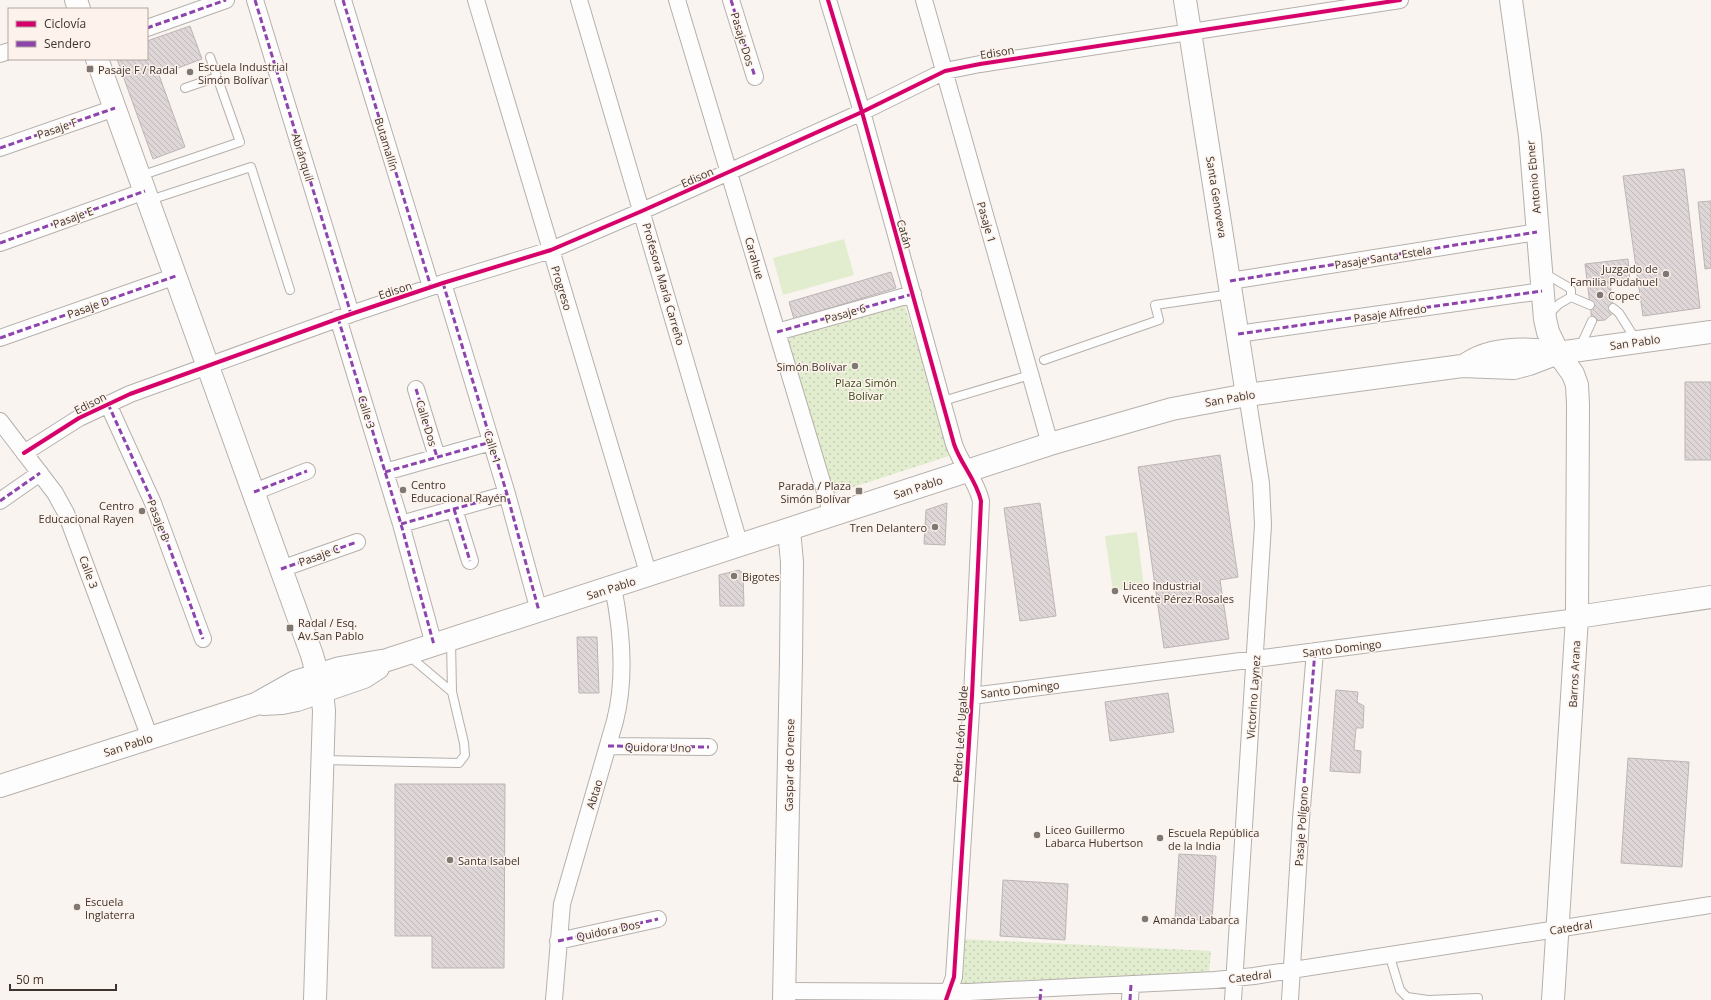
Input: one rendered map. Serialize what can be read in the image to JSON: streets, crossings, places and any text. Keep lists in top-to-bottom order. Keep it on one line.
{"streets":{"main road":["Antonio Ebner","Santa Genoveva","San Pablo","Santo Domingo","Barros Arana","Gaspar de Orense"],"street":["Pasaje Dos","Edison","Pasaje F","Butamallín","Abránquil","Pasaje E","Pasaje 1","Catán","Pasaje Santa Estela","Carahue","Profesora María Carreño","Progreso","Pasaje D","Pasaje 6","Pasaje Alfredo","Calle 3","Calle Dos","Calle 1","Pasaje B","Pasaje C","Victorino Laynez","Pedro León Ugalde","Quidora Uno","Abtao","Pasaje Polígono","Catedral","Quidora Dos"]},"crossings":[["Edison","Butamallín"],["Edison","Abránquil"],["Edison","Santa Genoveva"],["Edison","Pasaje 1"],["Edison","Catán"],["Edison","Carahue"],["Edison","Profesora María Carreño"],["Edison","Progreso"],["Edison","Calle 3"],["Edison","Calle 1"],["Edison","Pasaje B"],["Butamallín","Calle 1"],["Abránquil","Calle 3"],["Antonio Ebner","Pasaje Santa Estela"],["Antonio Ebner","Pasaje Alfredo"],["Antonio Ebner","San Pablo"],["Antonio Ebner","Barros Arana"],["Santa Genoveva","Pasaje Santa Estela"],["Santa Genoveva","Pasaje Alfredo"],["Santa Genoveva","San Pablo"],["Santa Genoveva","Victorino Laynez"],["Pasaje 1","San Pablo"],["Catán","Pasaje 6"],["Catán","San Pablo"],["Catán","Pedro León Ugalde"],["Carahue","Pasaje 6"],["Carahue","San Pablo"],["Profesora María Carreño","San Pablo"],["Progreso","San Pablo"],["San Pablo","Calle 3"],["San Pablo","Calle 1"],["San Pablo","Barros Arana"],["San Pablo","Victorino Laynez"],["San Pablo","Pedro León Ugalde"],["San Pablo","Gaspar de Orense"],["San Pablo","Abtao"],["Santo Domingo","Barros Arana"],["Santo Domingo","Victorino Laynez"],["Santo Domingo","Pedro León Ugalde"],["Santo Domingo","Pasaje Polígono"],["Barros Arana","Catedral"],["Victorino Laynez","Catedral"],["Pedro León Ugalde","Catedral"],["Quidora Uno","Abtao"],["Gaspar de Orense","Catedral"],["Abtao","Quidora Dos"],["Pasaje Polígono","Catedral"]],"parks":["Plaza Simón Bolívar"],"places":{"transit":["Pasaje F / Radal","Parada / Plaza Simón Bolívar","Radal / Esq. Av.San Pablo"],"other":["Escuela Industrial Simón Bolívar","Juzgado de Familia Pudahuel","Copec","Simón Bolívar","Centro Educacional Rayén","Centro Educacional Rayen","Tren Delantero","Bigotes","Liceo Industrial Vicente Pérez Rosales","Liceo Guillermo Labarca Hubertson","Escuela República de la India","Santa Isabel","Escuela Inglaterra","Amanda Labarca"]},"legend":["Ciclovía","Sendero"],"scale_bar":"50 m"}
